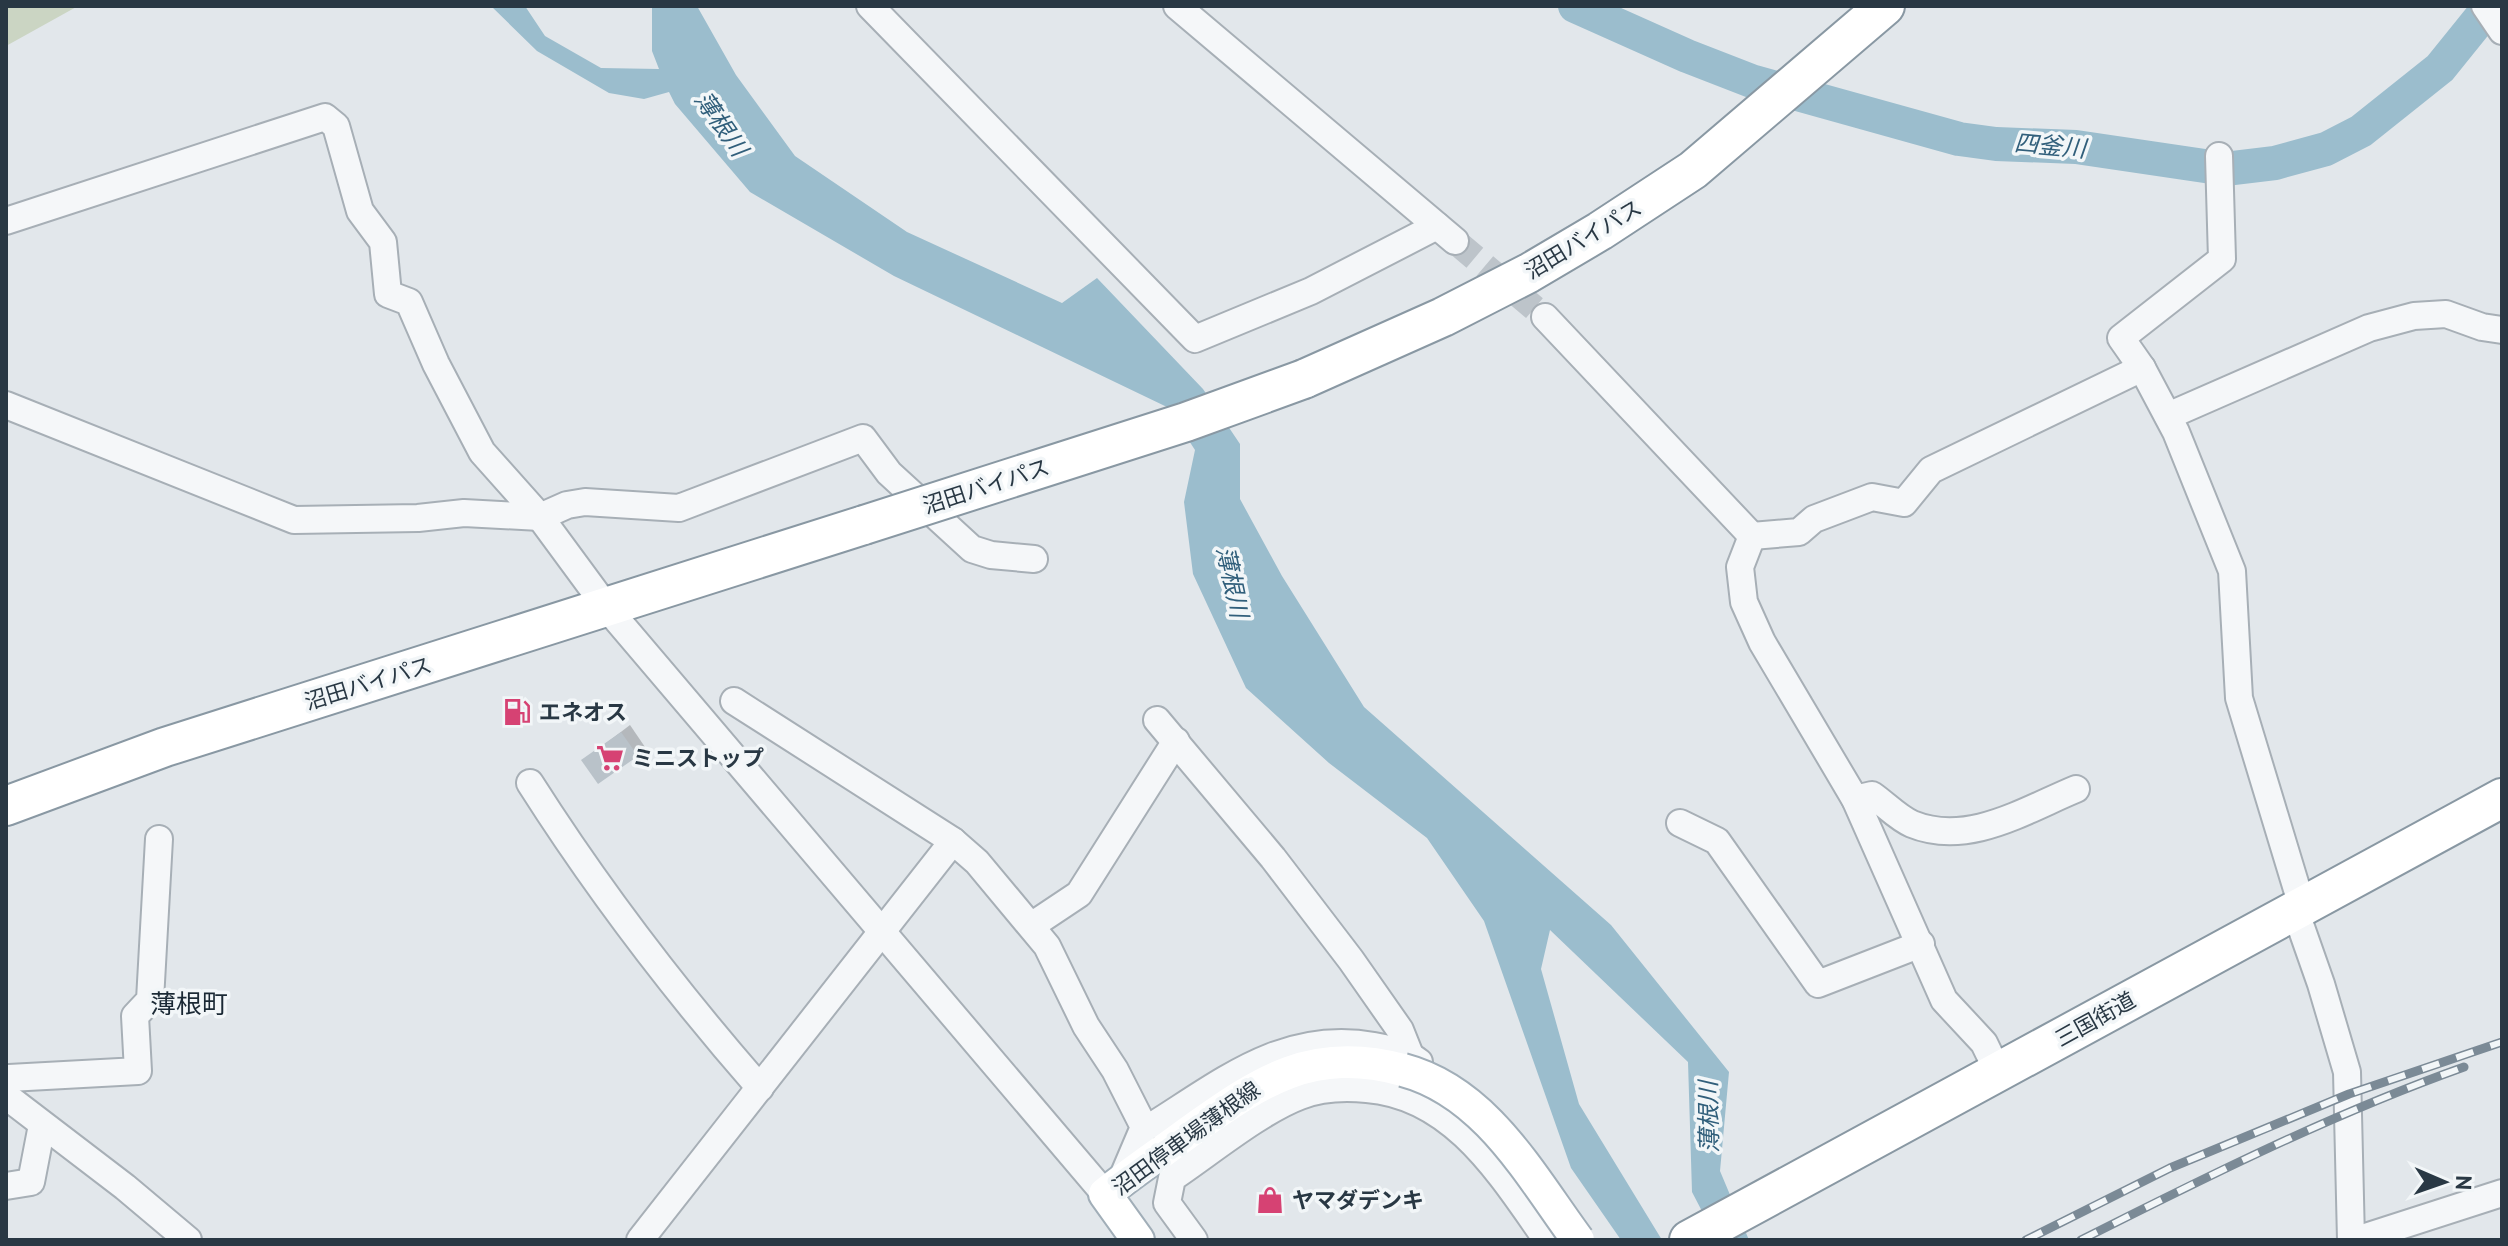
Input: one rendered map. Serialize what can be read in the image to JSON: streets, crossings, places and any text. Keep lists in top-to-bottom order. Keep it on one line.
{"streets":{"highway":["沼田バイパス","三国街道"],"main road":["沼田停車場薄根線"]},"districts":["薄根町"],"water":["薄根川","四釜川"],"places":{"fuel station":["エネオス"],"supermarket":["ミニストップ"],"shop":["ヤマダデンキ"]},"north":"right"}
